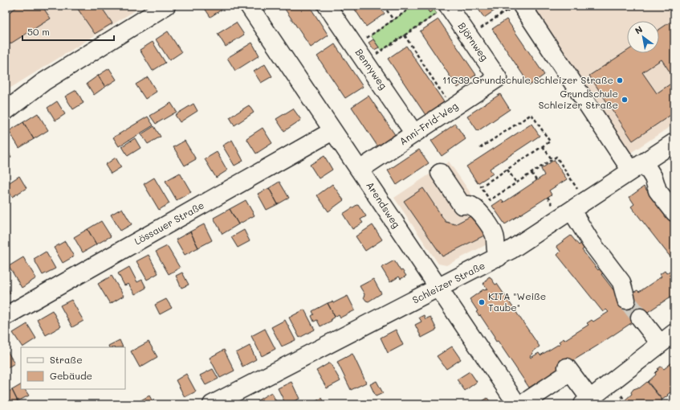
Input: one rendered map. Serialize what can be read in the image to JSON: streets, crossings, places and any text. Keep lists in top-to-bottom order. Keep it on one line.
{"streets":{"street":["Björnweg","Bennyweg","Anni-Frid-Weg","Arendsweg","Lössauer Straße","Schleizer Straße"]},"crossings":[["Björnweg","Anni-Frid-Weg"],["Bennyweg","Anni-Frid-Weg"],["Anni-Frid-Weg","Arendsweg"],["Arendsweg","Lössauer Straße"],["Arendsweg","Schleizer Straße"]],"places":["11G39 Grundschule Schleizer Straße","Grundschule Schleizer Straße","KITA \"Weiße Taube\""],"legend":["Straße","Gebäude"],"scale_bar":"50 m","north":"top left"}
